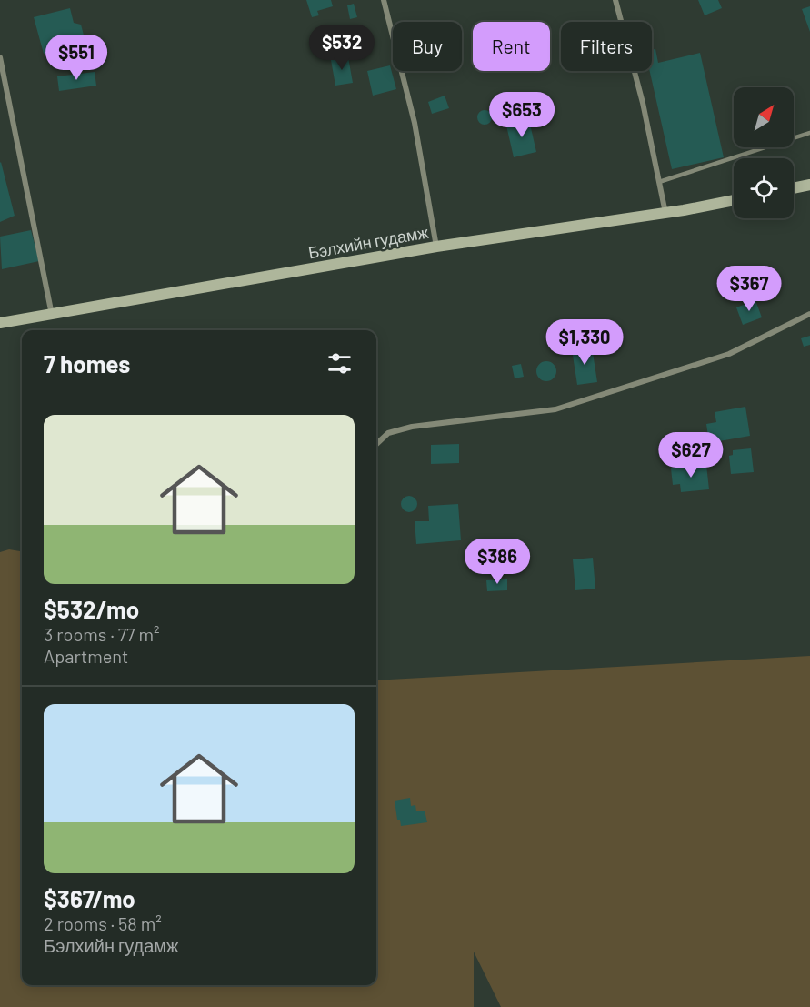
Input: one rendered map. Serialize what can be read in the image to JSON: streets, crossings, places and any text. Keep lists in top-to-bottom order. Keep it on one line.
{"streets":{"main road":["Бэлхийн гудамж"]},"north":"top right","page":{"chip":["Buy","Rent","Filters"],"price":["$532","$551","$653","$367","$1,330","$627","$386"],"heading":"7 homes","list":[{"name":"$532/mo","note":"3 rooms · 77 m² · Apartment"},{"name":"$367/mo","note":"2 rooms · 58 m² · Бэлхийн гудамж"}]}}
